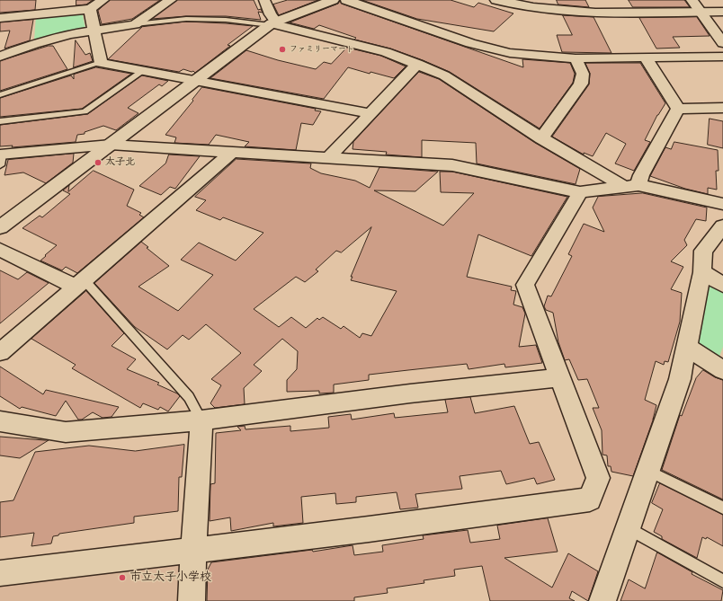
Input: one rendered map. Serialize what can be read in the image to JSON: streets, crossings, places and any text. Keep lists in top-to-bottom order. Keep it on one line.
{"places":["ファミリーマート","太子北","市立太子小学校"]}
